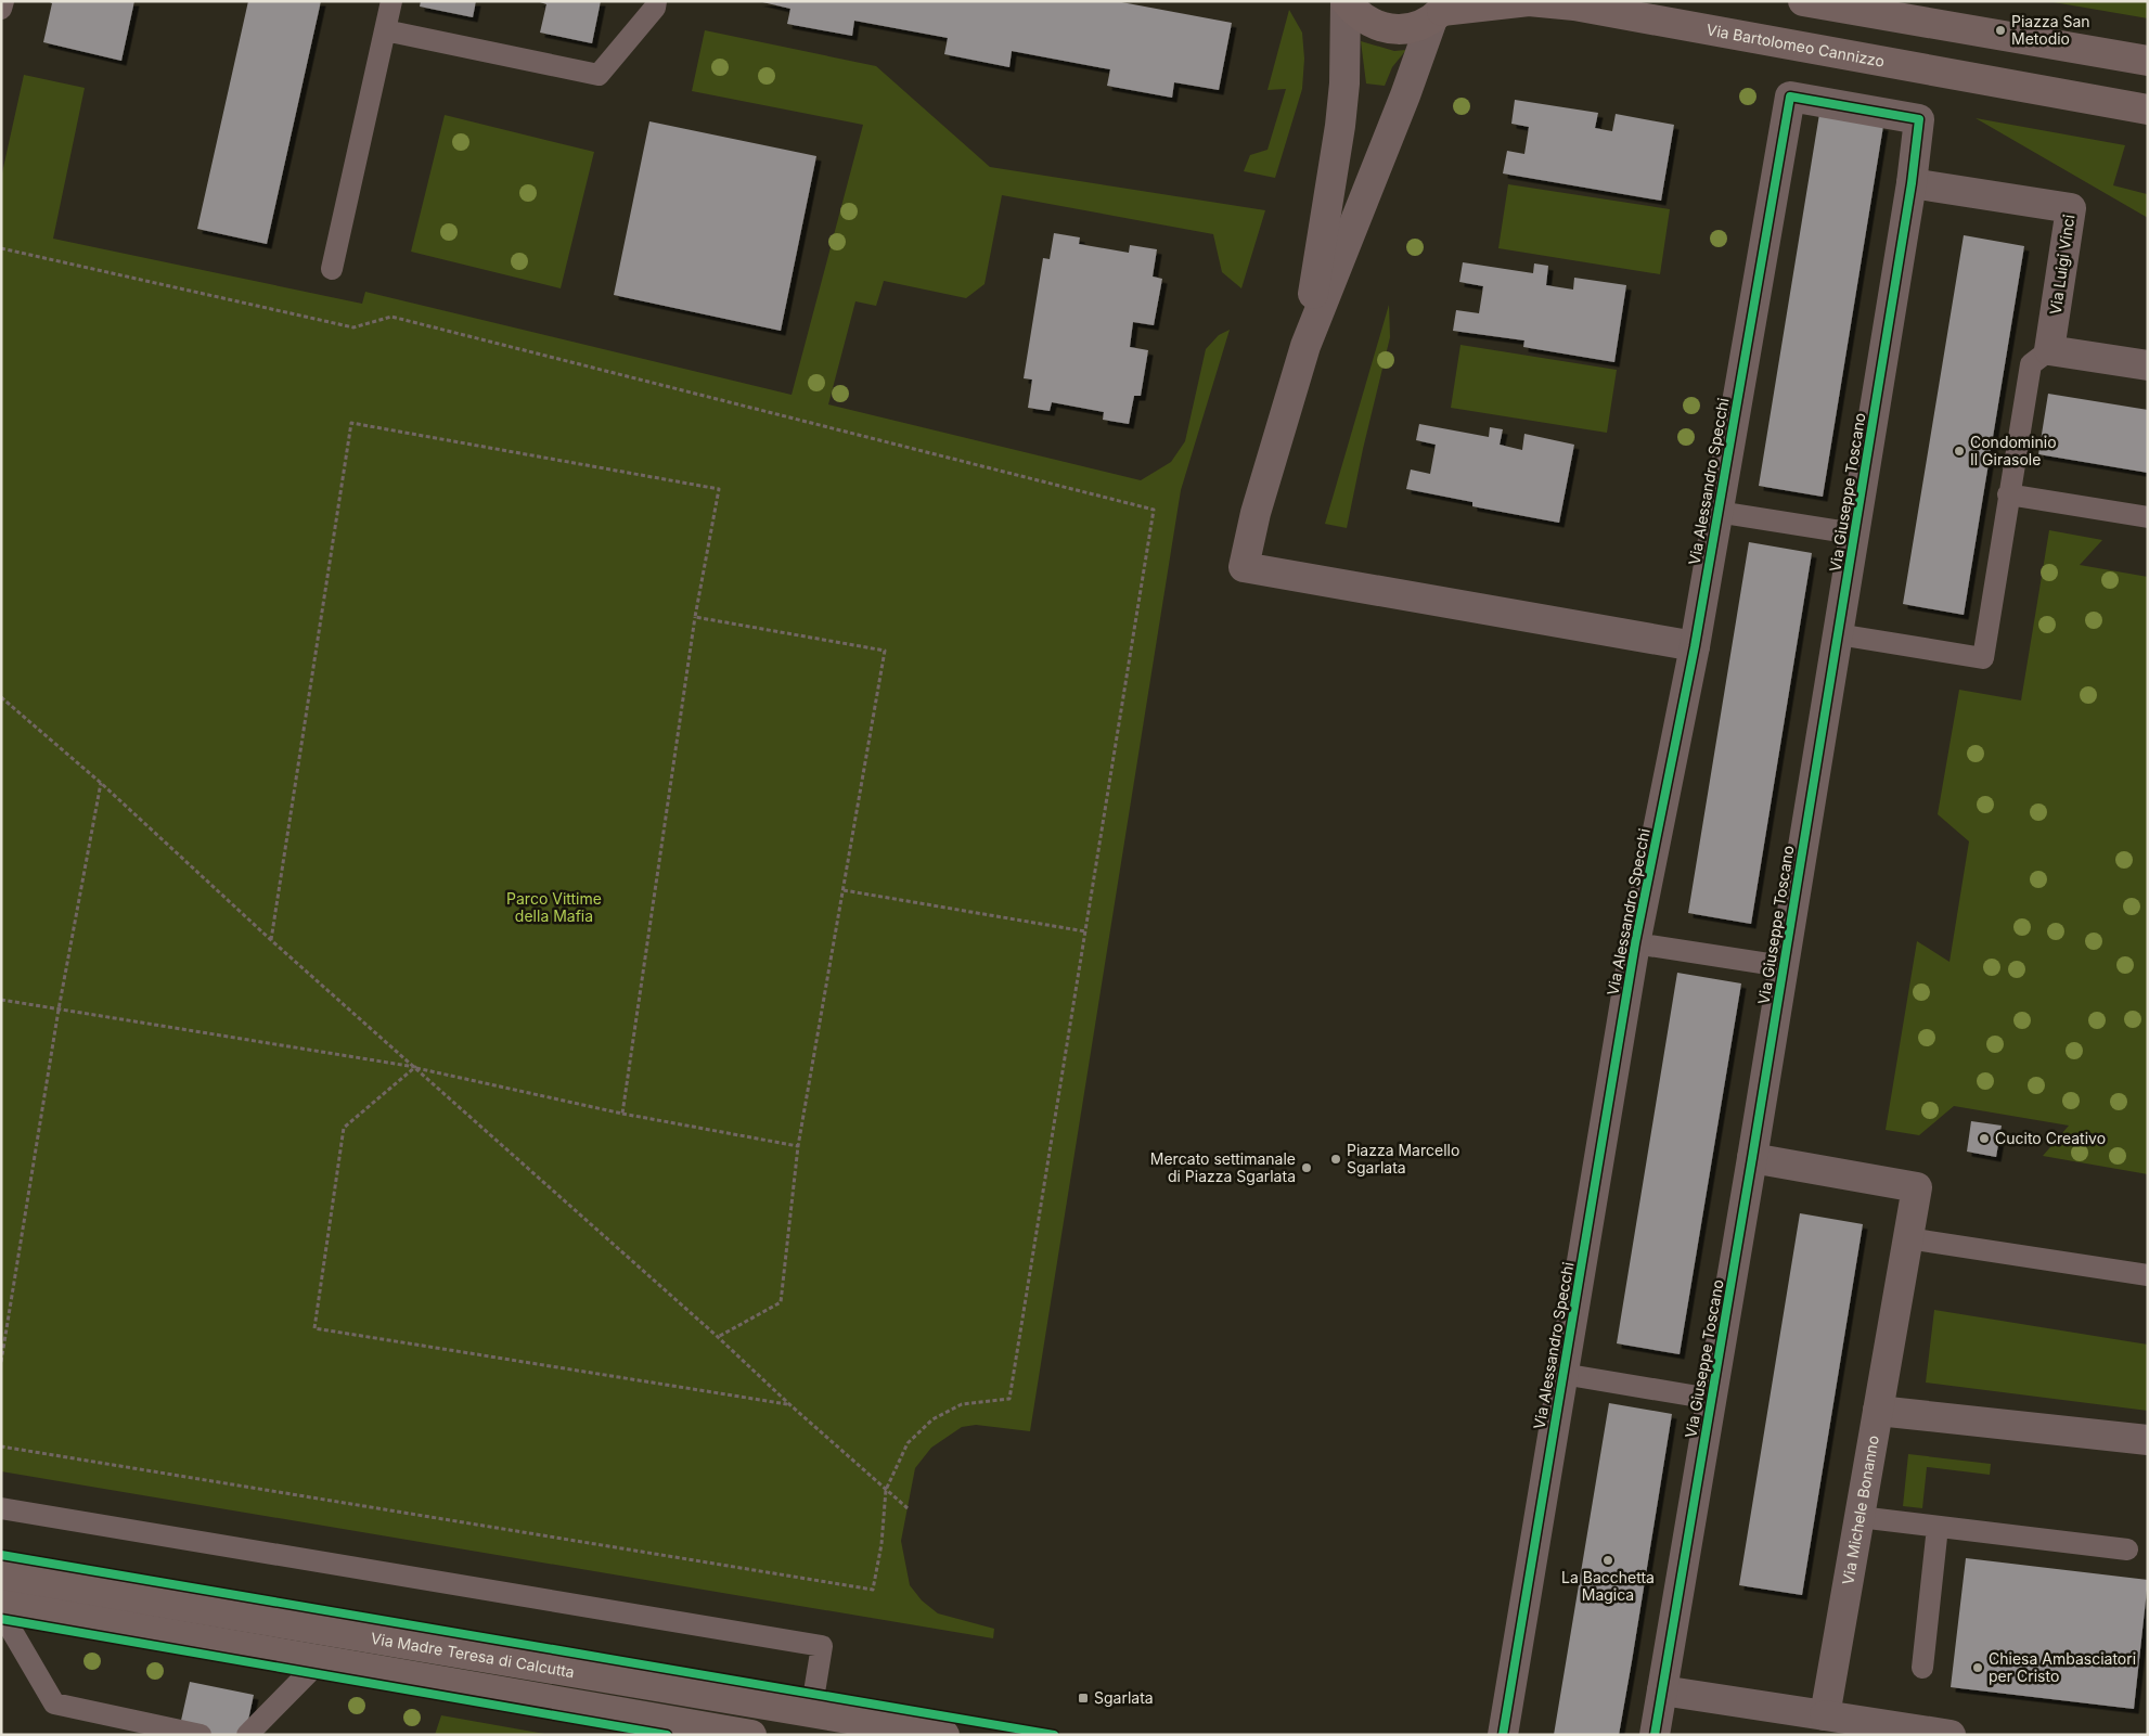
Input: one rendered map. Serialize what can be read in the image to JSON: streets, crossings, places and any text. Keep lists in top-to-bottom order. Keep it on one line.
{"streets":{"street":["Via Bartolomeo Cannizzo","Via Luigi Vinci","Via Alessandro Specchi","Via Giuseppe Toscano","Via Michele Bonanno","Via Madre Teresa di Calcutta"]},"crossings":[["Via Luigi Vinci","Via Giuseppe Toscano"],["Via Alessandro Specchi","Via Giuseppe Toscano"],["Via Giuseppe Toscano","Via Michele Bonanno"]],"parks":["Parco Vittime della Mafia"],"places":{"other":["Piazza San Metodio","Condominio Il Girasole","Cucito Creativo","Piazza Marcello Sgarlata","Mercato settimanale di Piazza Sgarlata","La Bacchetta Magica","Chiesa Ambasciatori per Cristo"],"transit":["Sgarlata"]}}
